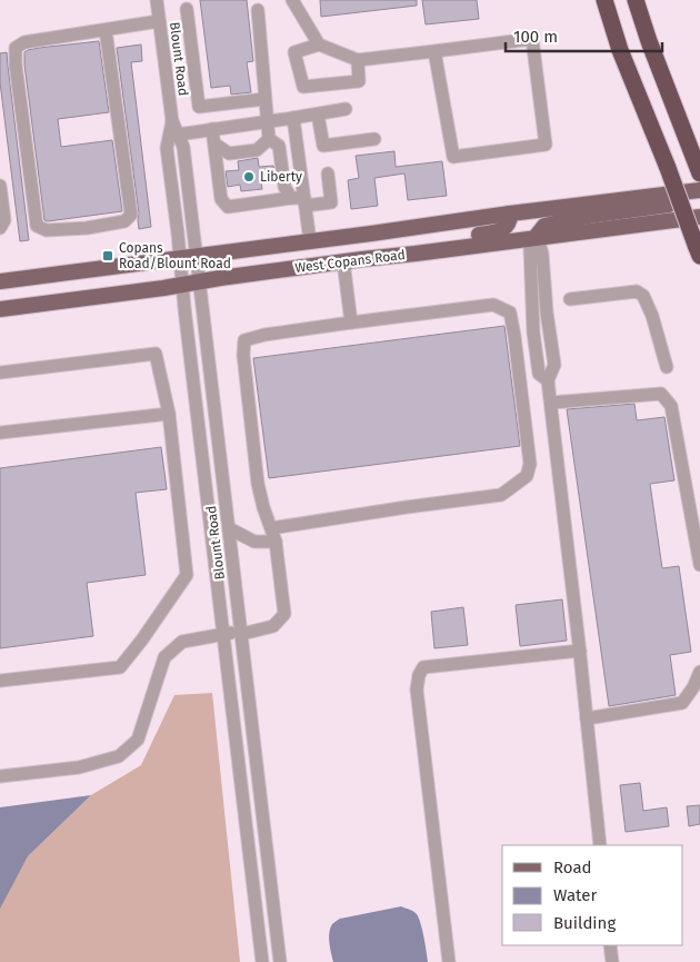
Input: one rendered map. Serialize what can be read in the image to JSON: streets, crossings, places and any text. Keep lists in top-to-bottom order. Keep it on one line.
{"streets":{"main road":["West Copans Road"],"street":["Blount Road"]},"crossings":[["Blount Road","West Copans Road"]],"places":{"other":["Liberty"],"transit":["Copans Road/Blount Road"]},"legend":["Road","Water","Building"],"scale_bar":"100 m"}
